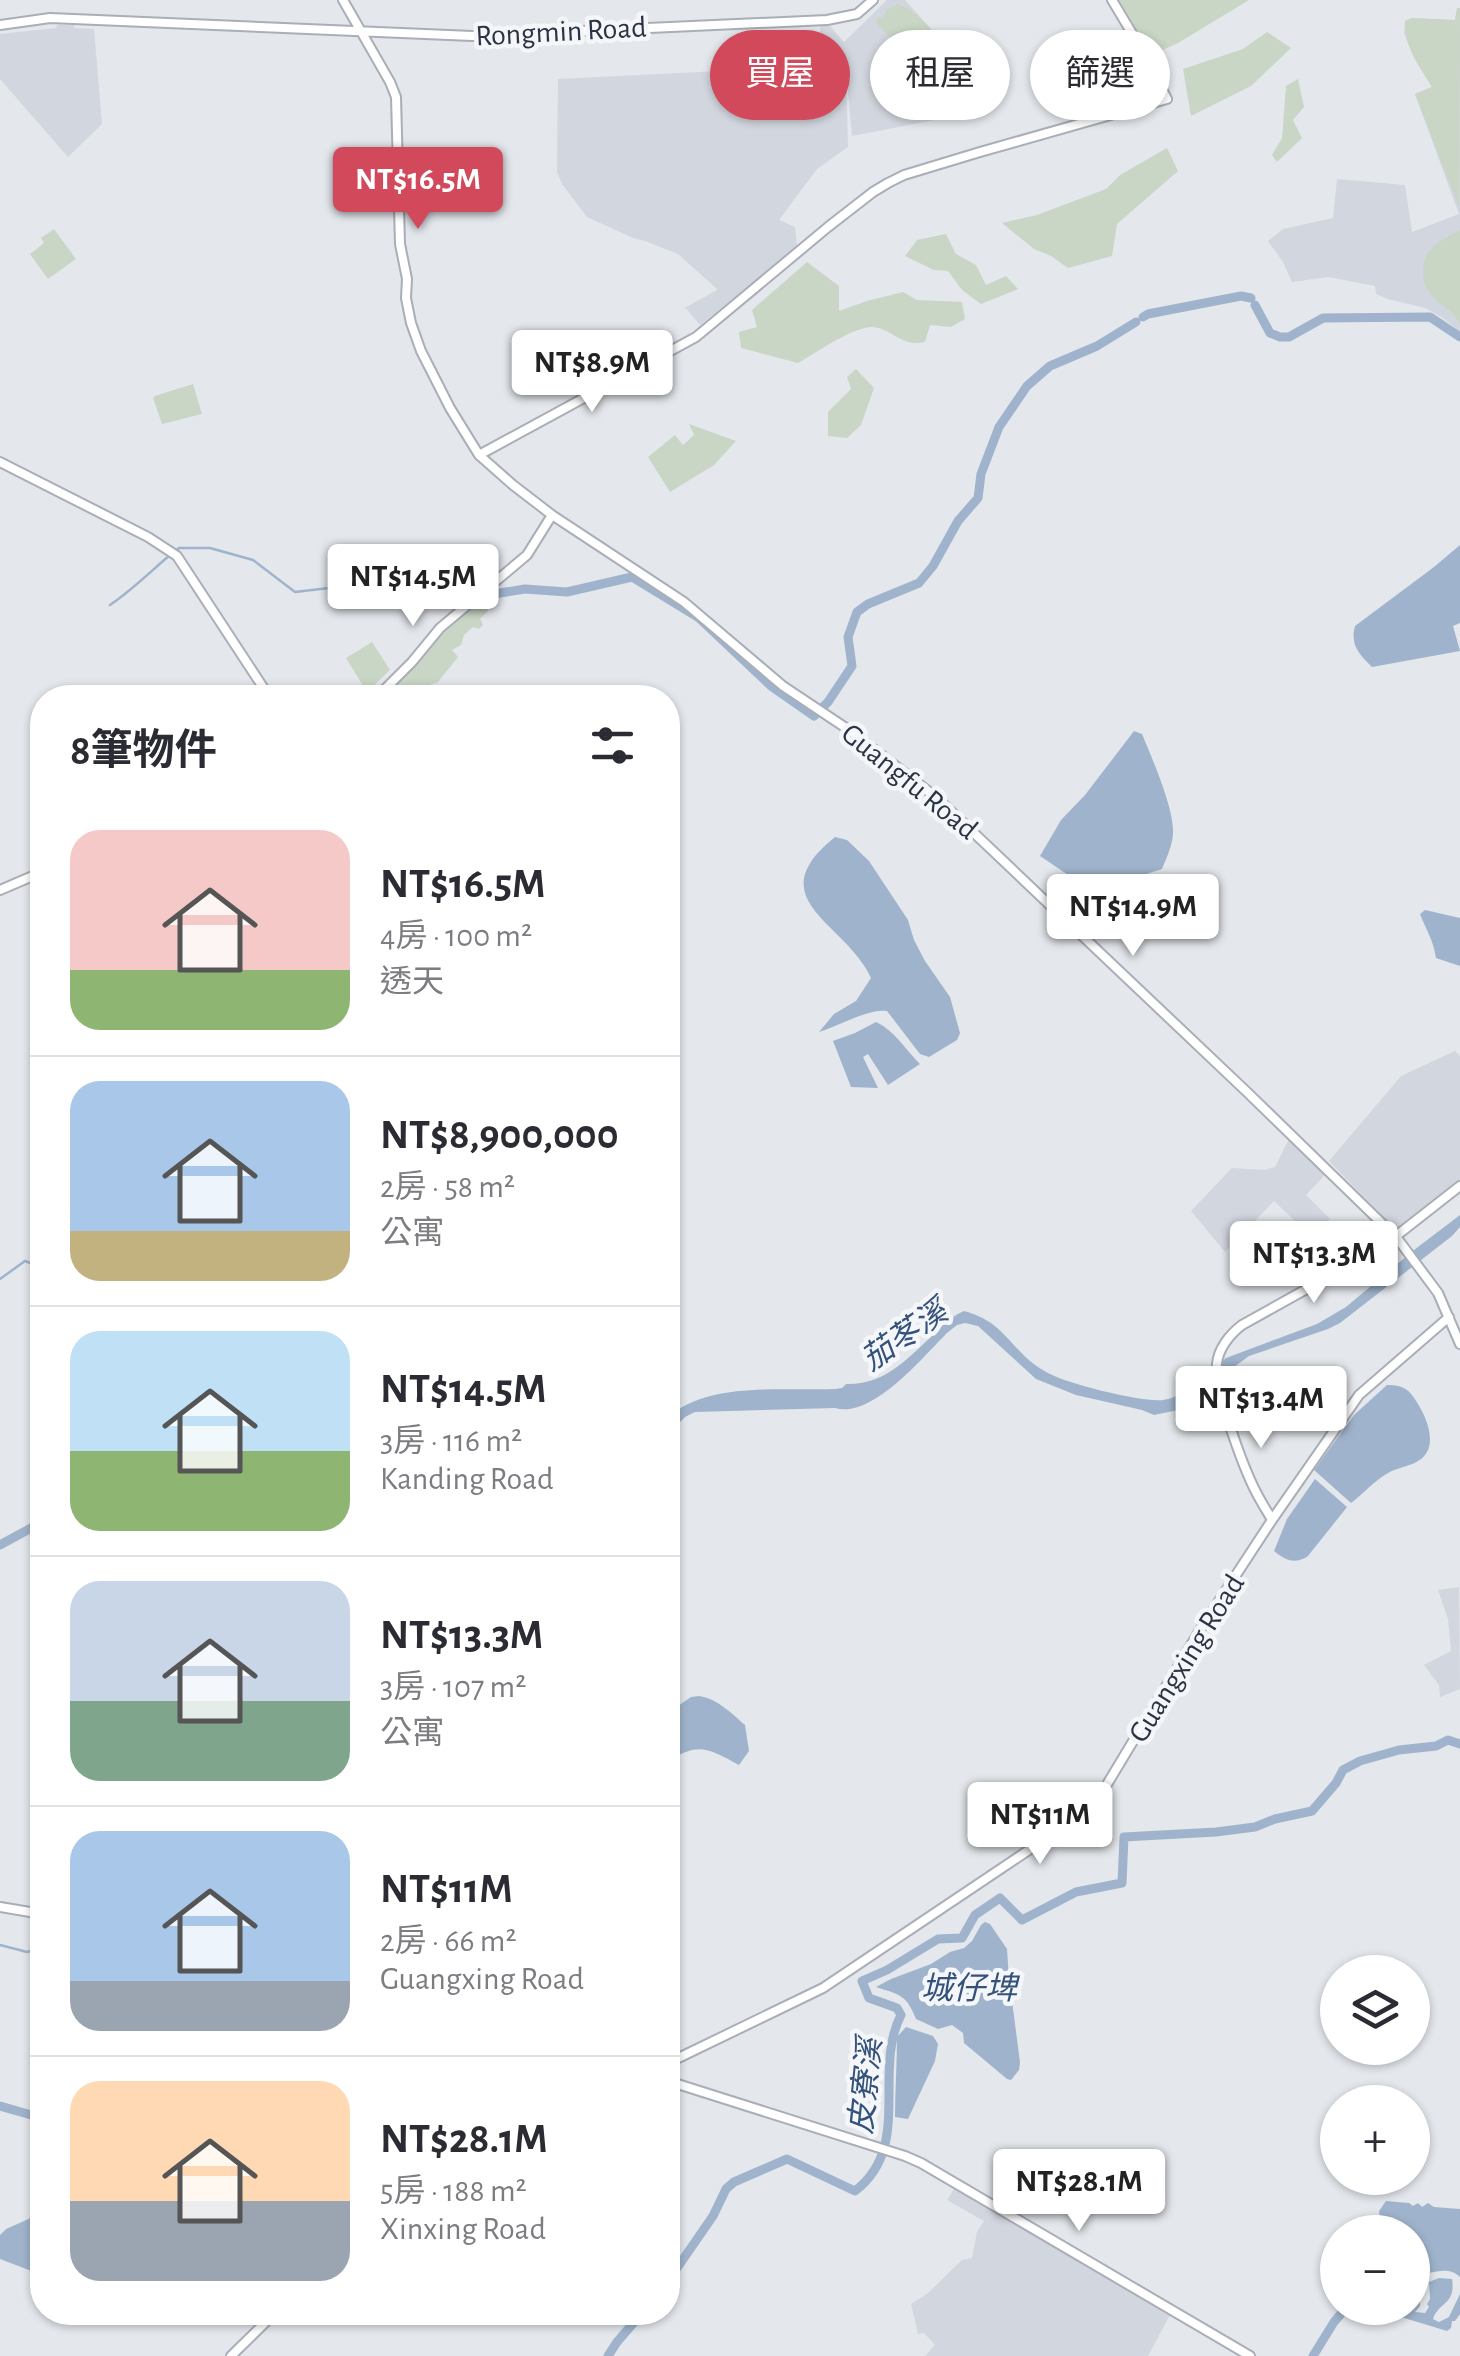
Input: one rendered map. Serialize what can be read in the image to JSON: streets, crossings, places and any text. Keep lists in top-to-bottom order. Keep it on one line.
{"streets":{"street":["Rongmin Road","Guangfu Road","Guangxing Road"]},"crossings":[["Rongmin Road","Guangfu Road"],["Guangfu Road","Guangxing Road"]],"water":["茄苳溪","城仔埤","皮寮溪"],"page":{"chip":["買屋","租屋","篩選"],"price":["NT$16.5M","NT$8.9M","NT$14.5M","NT$14.9M","NT$13.3M","NT$13.4M","NT$11M","NT$28.1M"],"heading":"8筆物件","list":[{"name":"NT$16.5M","note":"4房 · 100 m² · 透天"},{"name":"NT$8,900,000","note":"2房 · 58 m² · 公寓"},{"name":"NT$14.5M","note":"3房 · 116 m² · Kanding Road"},{"name":"NT$13.3M","note":"3房 · 107 m² · 公寓"},{"name":"NT$11M","note":"2房 · 66 m² · Guangxing Road"},{"name":"NT$28.1M","note":"5房 · 188 m² · Xinxing Road"}],"map_buttons":["+","−"]}}
